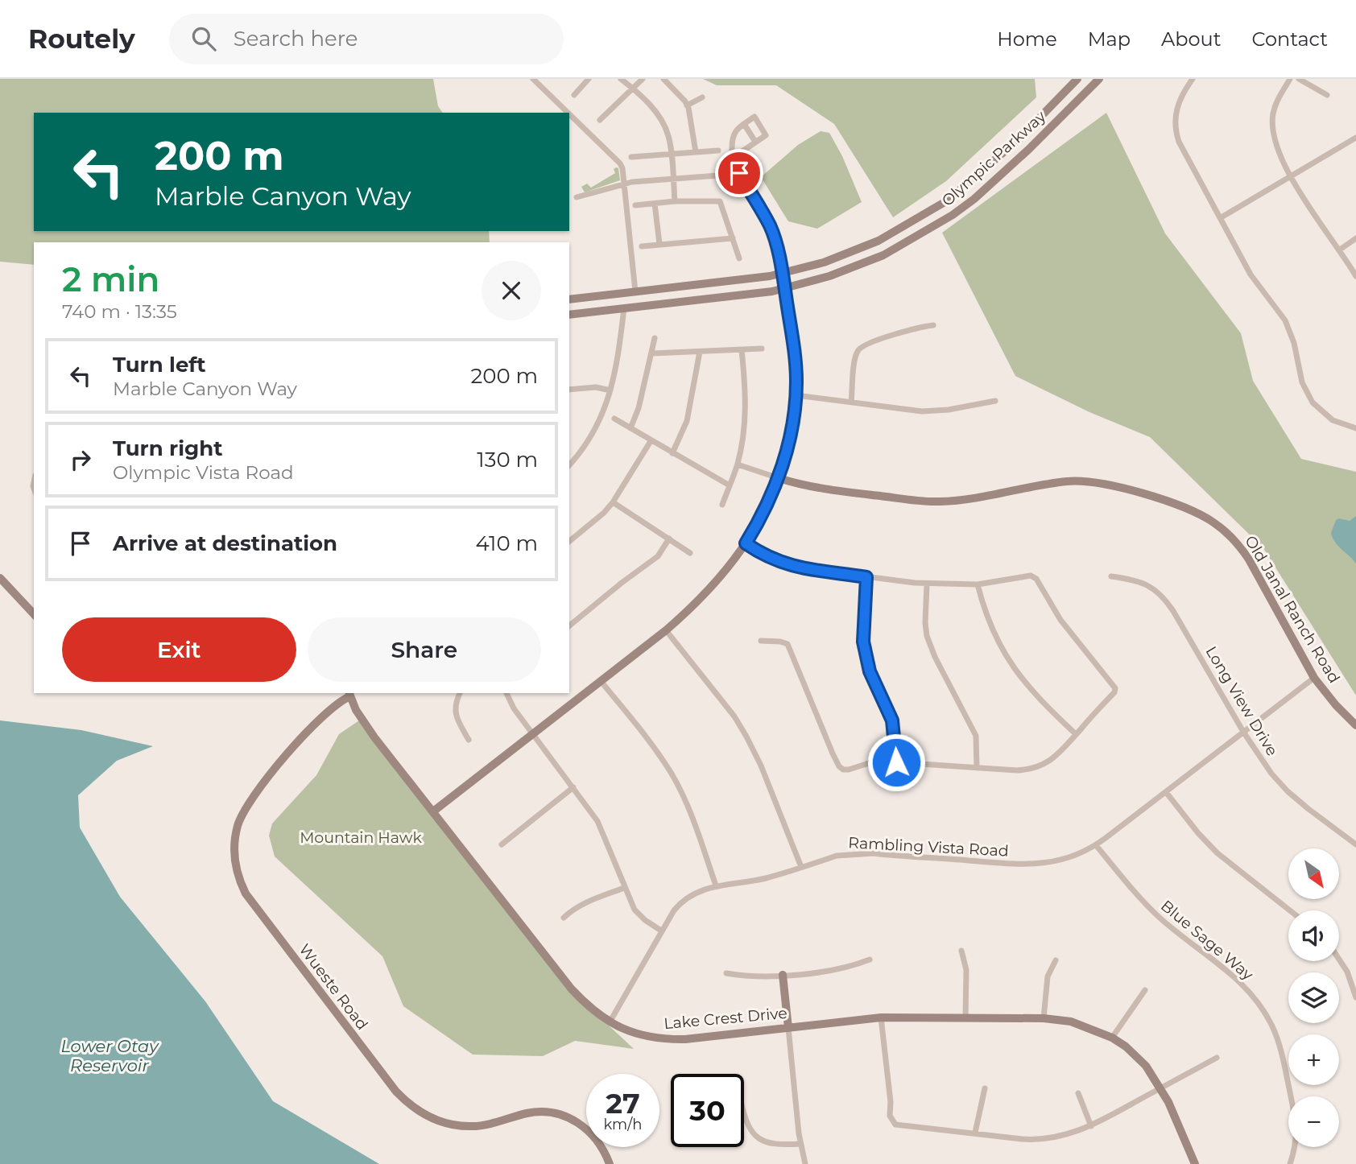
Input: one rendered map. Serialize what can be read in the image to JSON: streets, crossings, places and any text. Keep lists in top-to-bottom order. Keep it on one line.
{"streets":{"street":["Olympic Parkway","Old Janal Ranch Road","Long View Drive","Rambling Vista Road","Blue Sage Way","Wueste Road","Lake Crest Drive"]},"crossings":[["Old Janal Ranch Road","Rambling Vista Road"],["Long View Drive","Rambling Vista Road"],["Rambling Vista Road","Blue Sage Way"],["Rambling Vista Road","Lake Crest Drive"],["Wueste Road","Lake Crest Drive"]],"water":["Lower Otay Reservoir"],"parks":["Mountain Hawk"],"north":"bottom right","page":{"header":"Routely","search":"Search here","nav":["Home","Map","About","Contact"],"turn":["200 m","Marble Canyon Way"],"heading":["2 min","740 m · 13:35"],"list":[{"name":"Turn left","note":"Marble Canyon Way","value":"200 m"},{"name":"Turn right","note":"Olympic Vista Road","value":"130 m"},{"name":"Arrive at destination","value":"410 m"}],"buttons":["Exit","Share"],"map_buttons":["+","−"],"speed":"27 km/h","limit":"30"}}
